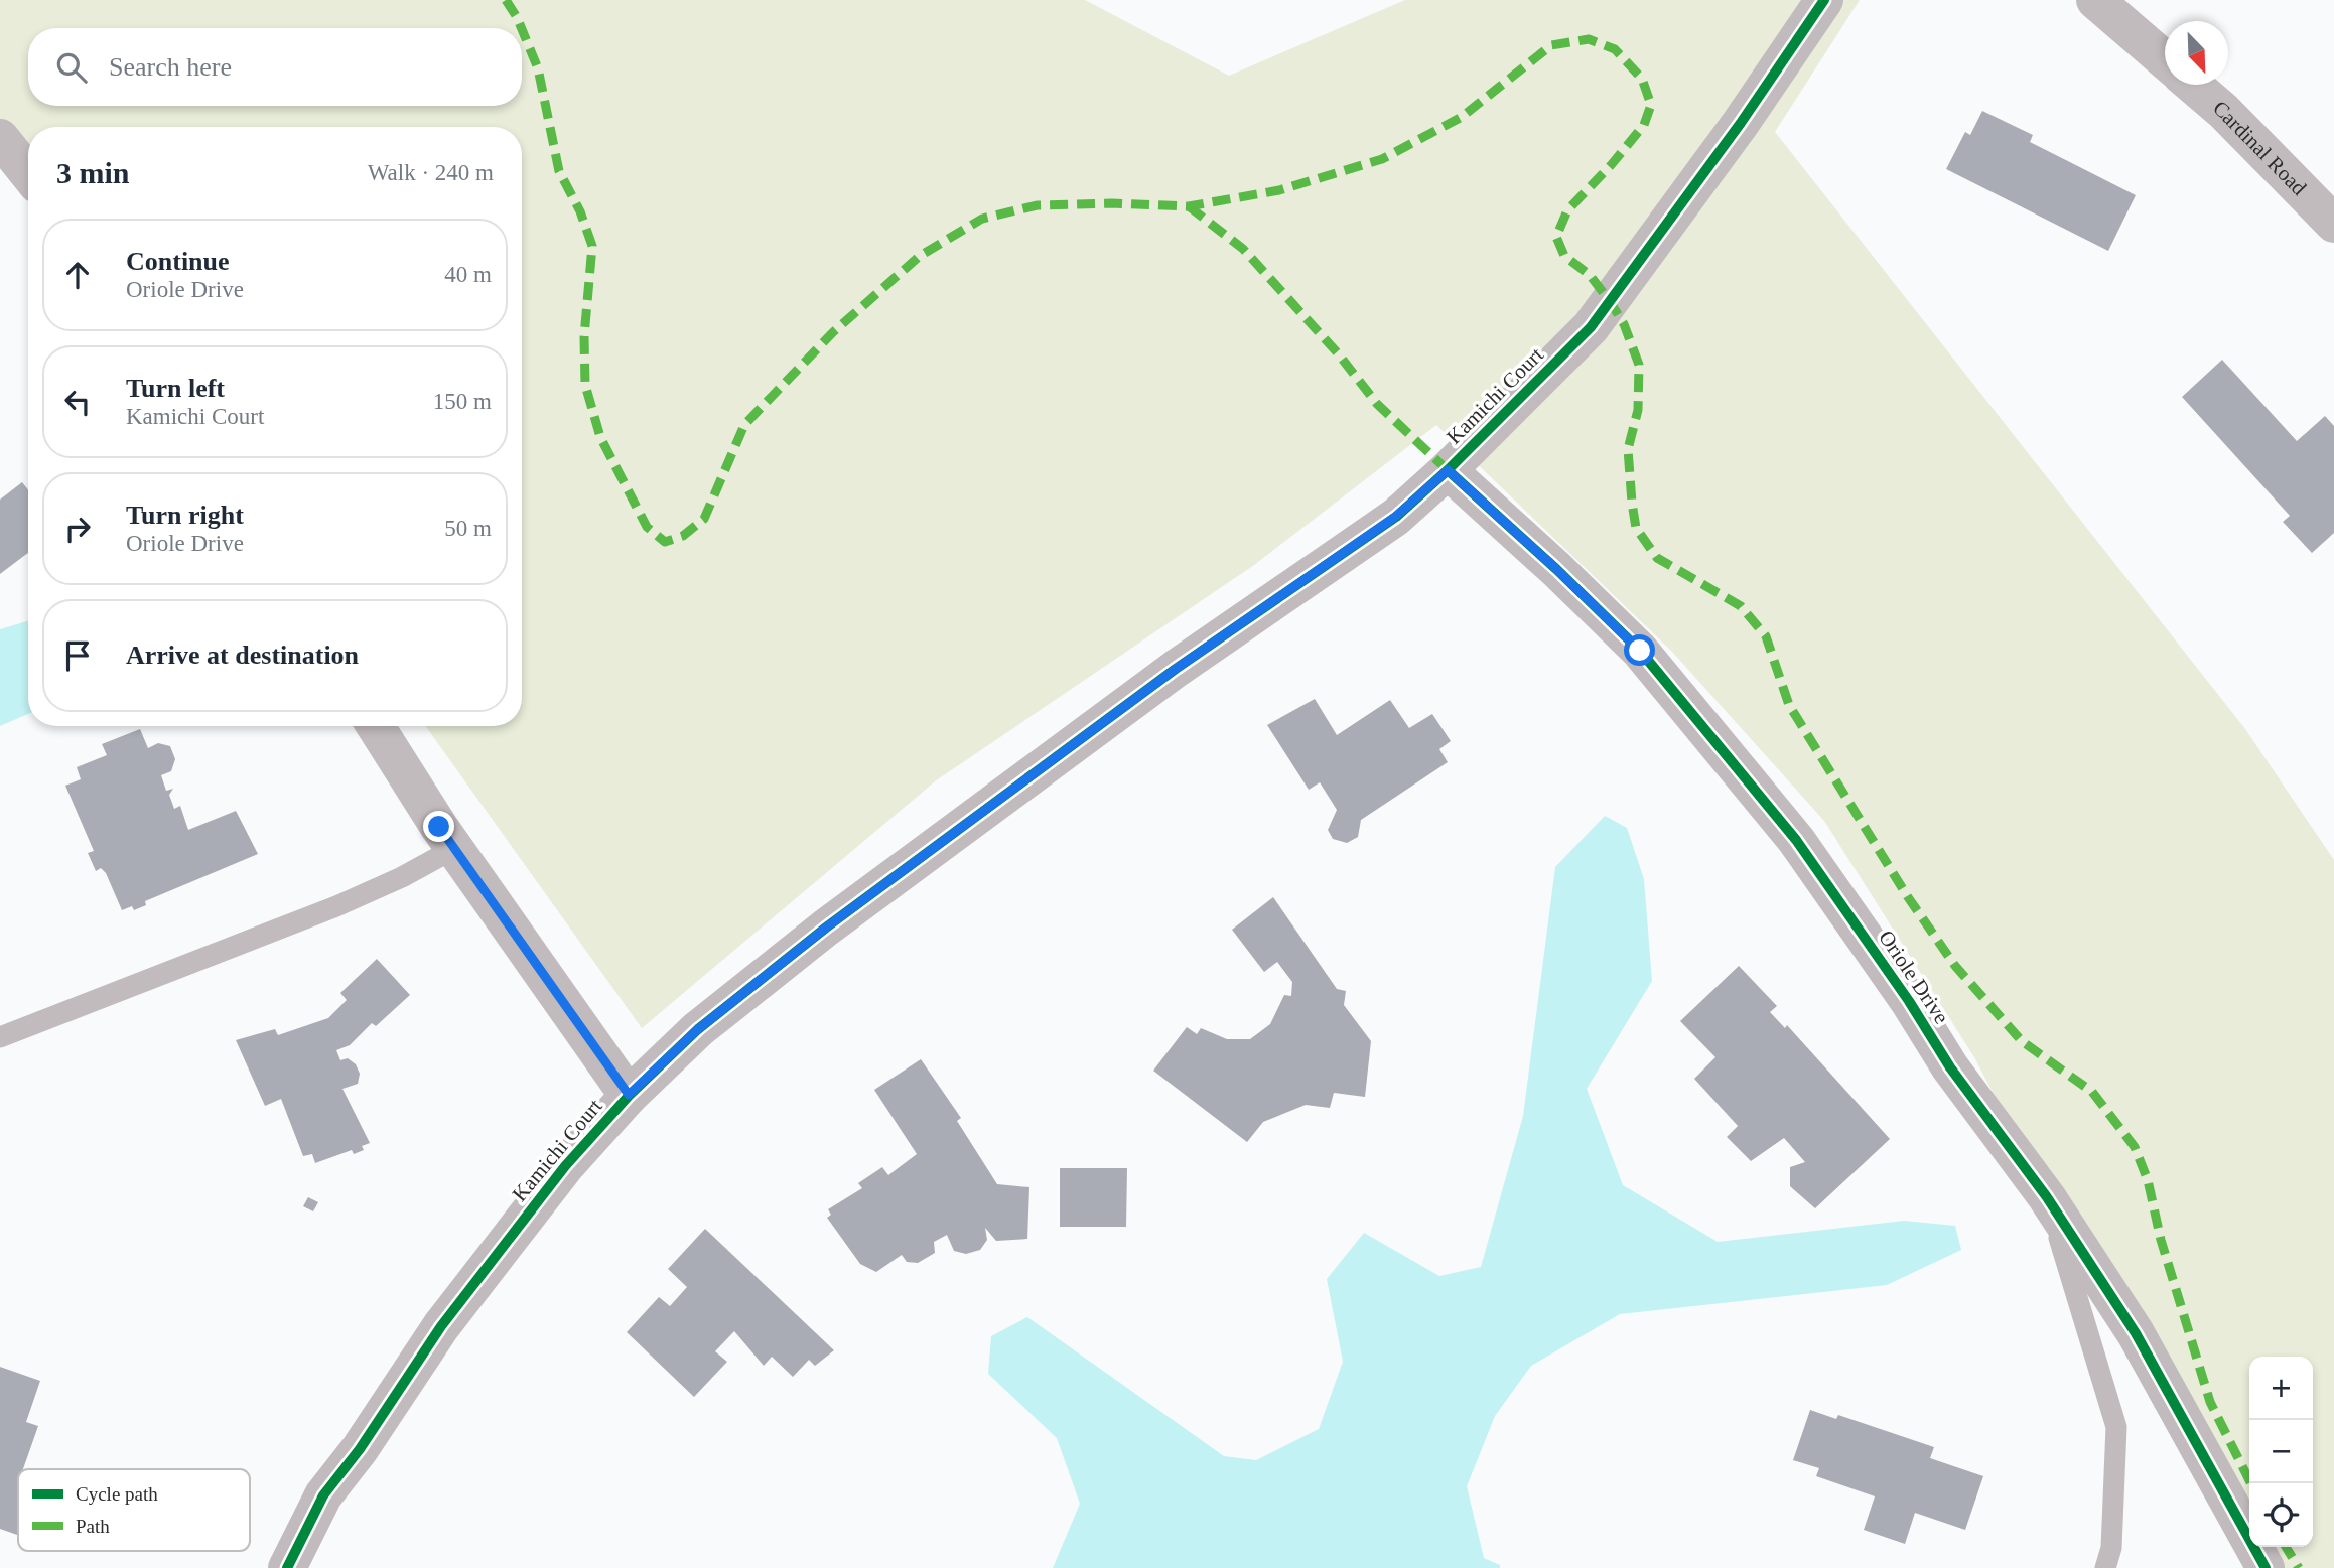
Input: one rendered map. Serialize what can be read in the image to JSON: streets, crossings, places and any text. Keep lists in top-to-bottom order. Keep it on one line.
{"streets":{"street":["Cardinal Road","Kamichi Court","Oriole Drive"]},"crossings":[["Kamichi Court","Oriole Drive"]],"legend":["Cycle path","Path"],"north":"bottom right","page":{"search":"Search here","heading":["3 min","Walk · 240 m"],"list":[["Continue","Oriole Drive","40 m"],["Turn left","Kamichi Court","150 m"],["Turn right","Oriole Drive","50 m"],"Arrive at destination"],"map_buttons":["+","−"]}}
